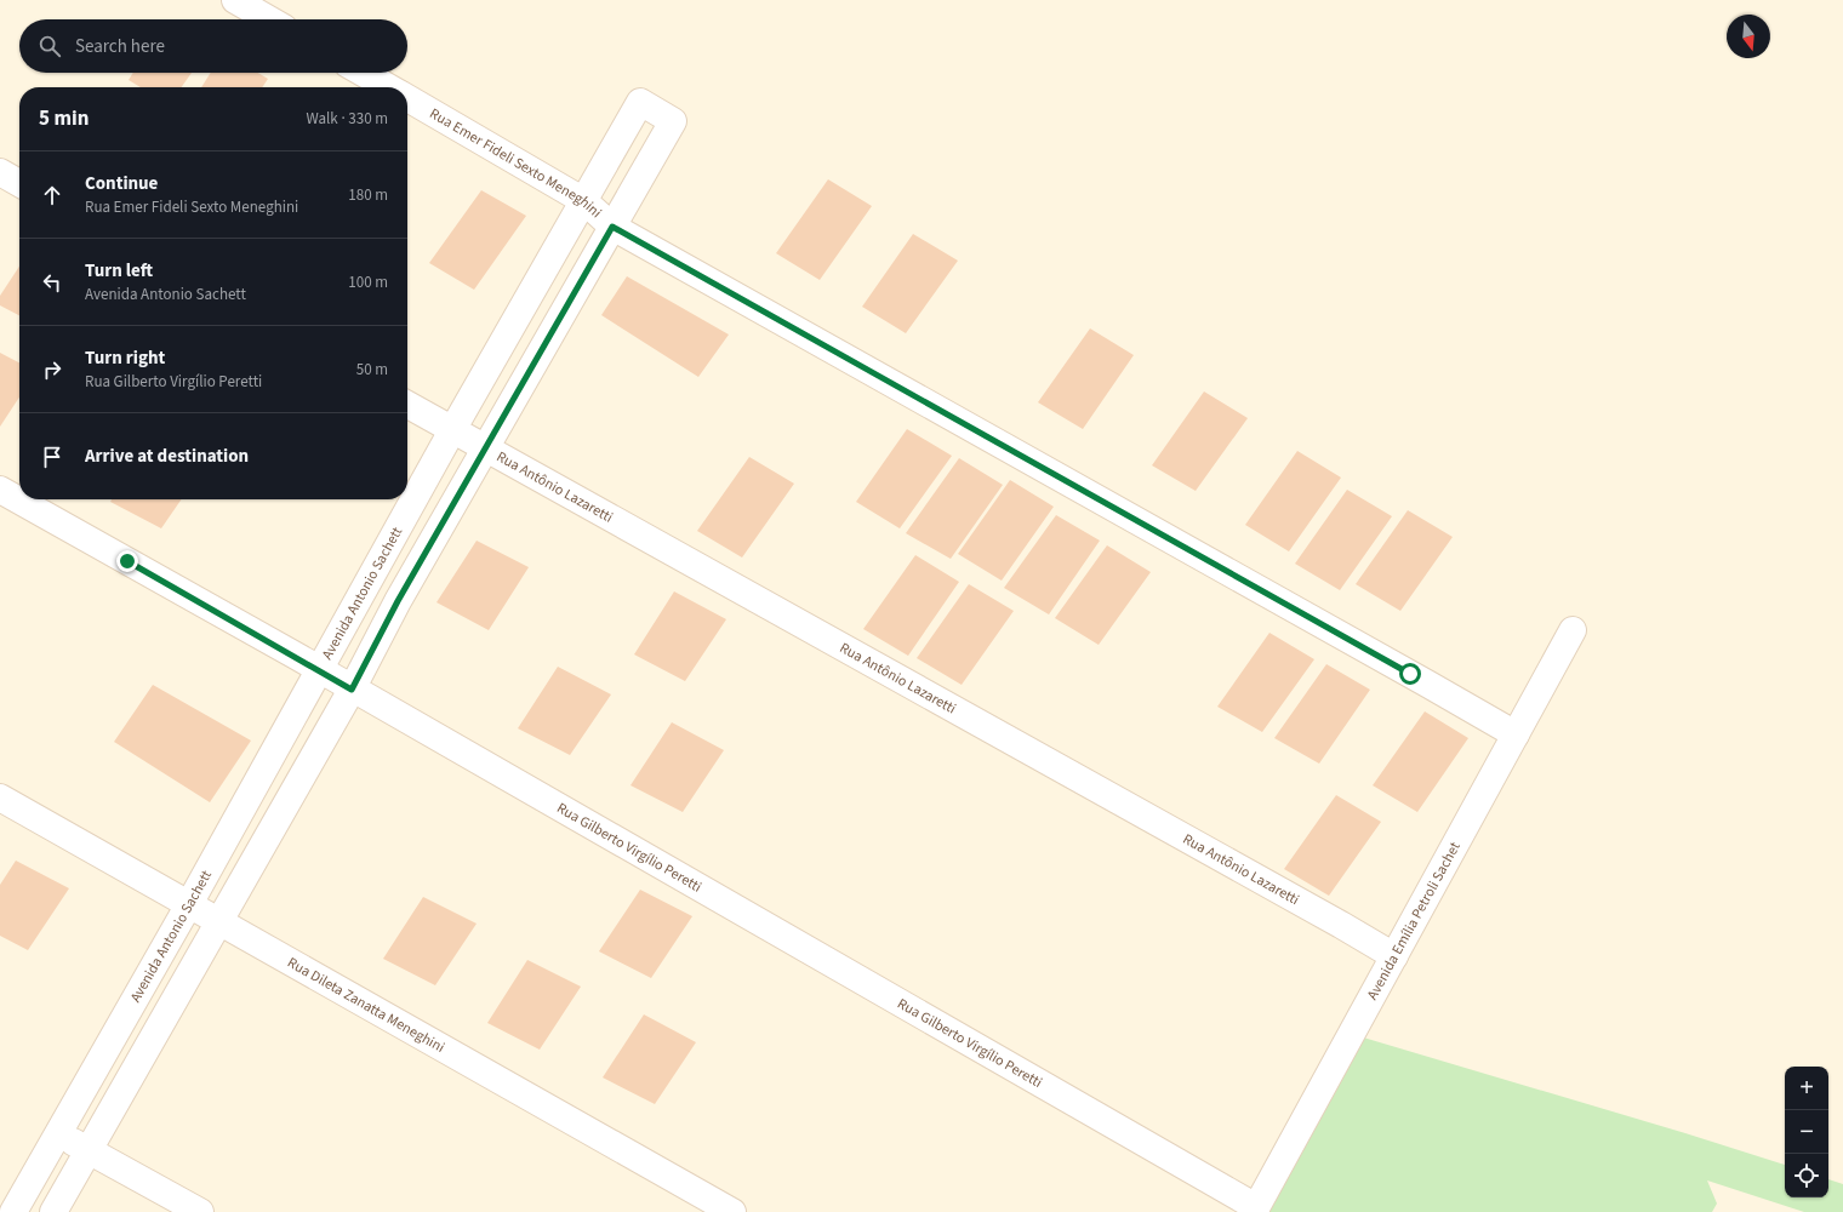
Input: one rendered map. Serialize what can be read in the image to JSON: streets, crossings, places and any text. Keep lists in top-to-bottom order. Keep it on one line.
{"streets":{"street":["Rua Emer Fideli Sexto Meneghini","Rua Antônio Lazaretti","Avenida Antonio Sachett","Rua Gilberto Virgílio Peretti","Avenida Emília Petroli Sachet","Rua Dileta Zanatta Meneghini"]},"crossings":[["Rua Emer Fideli Sexto Meneghini","Avenida Antonio Sachett"],["Rua Emer Fideli Sexto Meneghini","Avenida Emília Petroli Sachet"],["Rua Antônio Lazaretti","Avenida Antonio Sachett"],["Rua Antônio Lazaretti","Avenida Emília Petroli Sachet"],["Avenida Antonio Sachett","Rua Gilberto Virgílio Peretti"],["Avenida Antonio Sachett","Rua Dileta Zanatta Meneghini"],["Rua Gilberto Virgílio Peretti","Avenida Emília Petroli Sachet"]],"north":"bottom","page":{"search":"Search here","heading":["5 min","Walk · 330 m"],"list":[["Continue","Rua Emer Fideli Sexto Meneghini","180 m"],["Turn left","Avenida Antonio Sachett","100 m"],["Turn right","Rua Gilberto Virgílio Peretti","50 m"],"Arrive at destination"],"map_buttons":["+","−"]}}
